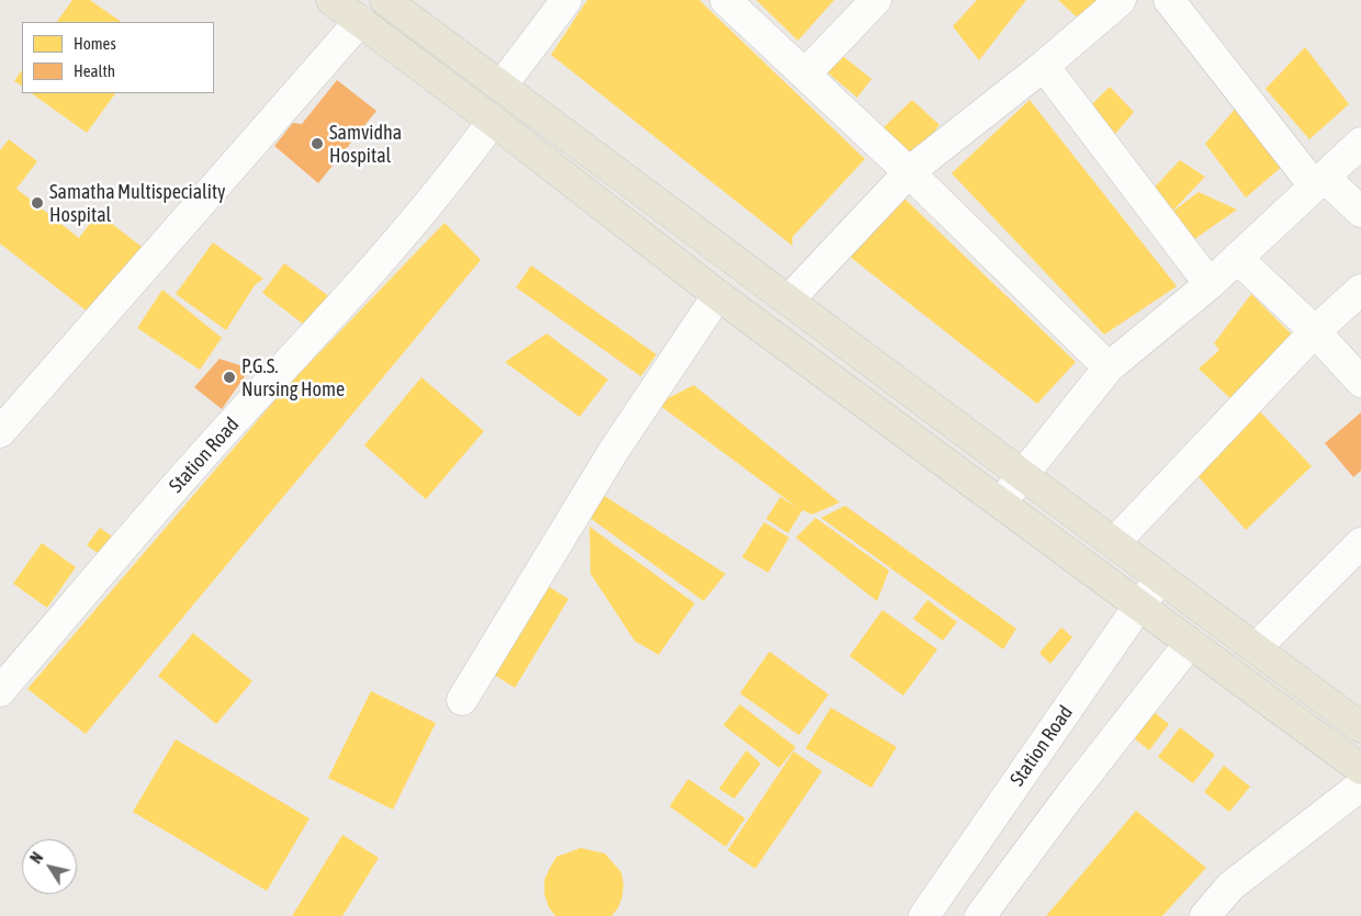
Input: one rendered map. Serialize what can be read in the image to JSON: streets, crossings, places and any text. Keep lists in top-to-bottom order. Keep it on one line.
{"streets":{"street":["Station Road"]},"places":["Samvidha Hospital","Samatha Multispeciality Hospital","P.G.S. Nursing Home"],"legend":["Homes","Health"],"north":"top left"}
